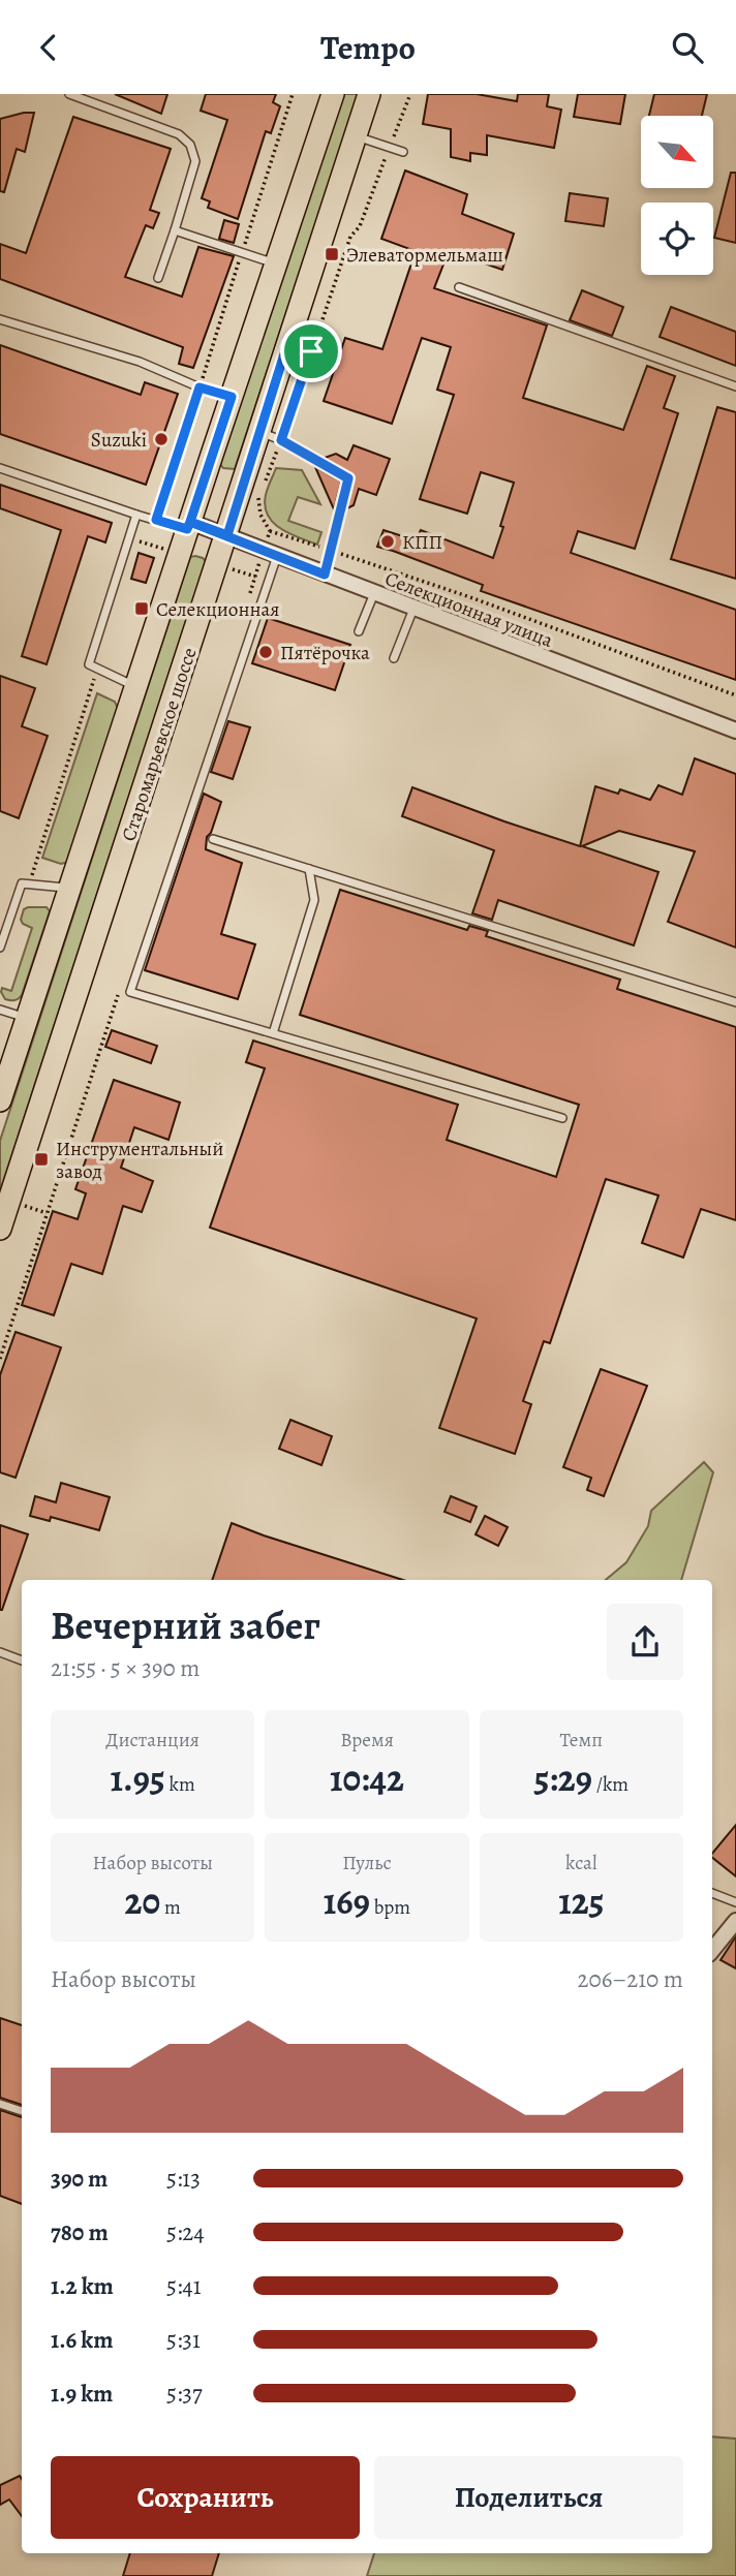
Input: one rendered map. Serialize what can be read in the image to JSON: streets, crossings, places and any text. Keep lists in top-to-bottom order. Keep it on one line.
{"streets":{"main road":["Старомарьевское шоссе"],"street":["Селекционная улица"]},"crossings":[["Селекционная улица","Старомарьевское шоссе"]],"places":{"transit":["Элеватормельмаш","Селекционная","Инструментальный завод"],"other":["Suzuki","КПП","Пятёрочка"]},"north":"bottom right","page":{"header":"Tempo","heading":["Вечерний забег","21:55 · 5 × 390 m"],"stats":[["Дистанция","1.95 km"],["Время","10:42"],["Темп","5:29 /km"],["Набор высоты","20 m"],["Пульс","169 bpm"],["kcal","125"]],"chart":["Набор высоты","206–210 m"],"list":[{"name":"390 m","note":"5:13"},{"name":"780 m","note":"5:24"},{"name":"1.2 km","note":"5:41"},{"name":"1.6 km","note":"5:31"},{"name":"1.9 km","note":"5:37"}],"buttons":["Сохранить","Поделиться"]}}
